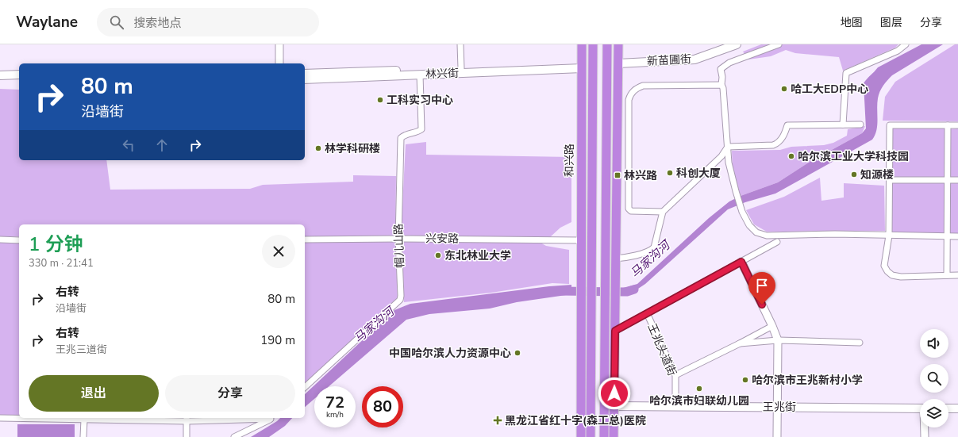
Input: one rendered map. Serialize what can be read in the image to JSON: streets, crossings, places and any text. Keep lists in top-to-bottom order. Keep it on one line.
{"streets":{"highway":["和兴路"],"main road":["新苗圃街","林兴街","王兆街"],"street":["兴安路","帽儿山路","王兆头道街"]},"crossings":[["林兴街","和兴路"],["林兴街","帽儿山路"],["和兴路","兴安路"],["兴安路","帽儿山路"],["王兆头道街","王兆街"]],"water":["马家沟河"],"places":{"other":["哈工大EDP中心","工科实习中心","林学科研楼","哈尔滨工业大学科技园","科创大厦","知源楼","东北林业大学","中国哈尔滨人力资源中心","哈尔滨市王兆新村小学","哈尔滨市妇联幼儿园"],"transit":["林兴路"],"health":["黑龙江省红十字(森工总)医院"]},"page":{"header":"Waylane","search":"搜索地点","nav":["地图","图层","分享"],"turn":["80 m","沿墙街"],"heading":["1 分钟","330 m · 21:41"],"list":[{"name":"右转","note":"沿墙街","value":"80 m"},{"name":"右转","note":"王兆三道街","value":"190 m"}],"buttons":["退出","分享"],"speed":"72 km/h","limit":"80"}}
